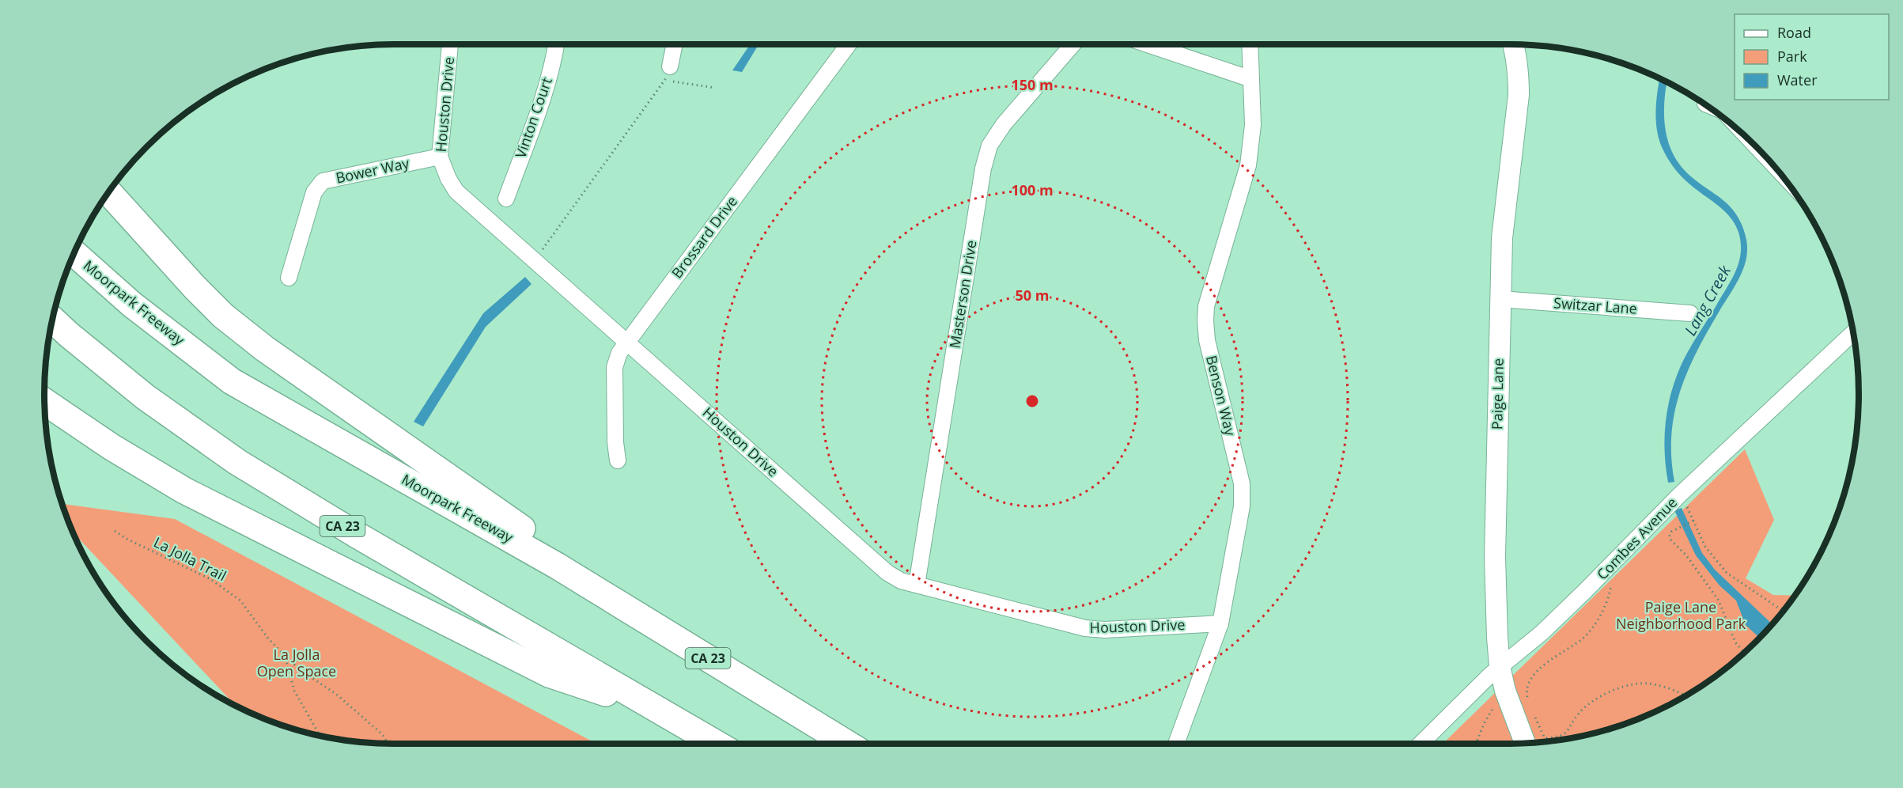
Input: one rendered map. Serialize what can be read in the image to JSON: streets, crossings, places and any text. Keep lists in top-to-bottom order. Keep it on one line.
{"streets":{"highway":["Moorpark Freeway","CA 23"],"street":["Houston Drive","Vinton Court","Bower Way","Brossard Drive","Masterson Drive","Switzar Lane","Paige Lane","Benson Way","Combes Avenue"],"path":["La Jolla Trail"]},"crossings":[["Houston Drive","Bower Way"],["Houston Drive","Brossard Drive"],["Houston Drive","Masterson Drive"],["Houston Drive","Benson Way"],["Switzar Lane","Paige Lane"],["Paige Lane","Combes Avenue"]],"water":["Lang Creek"],"parks":["Paige Lane Neighborhood Park","La Jolla Open Space"],"legend":["Road","Park","Water"],"rings":["150 m","100 m","50 m"]}
